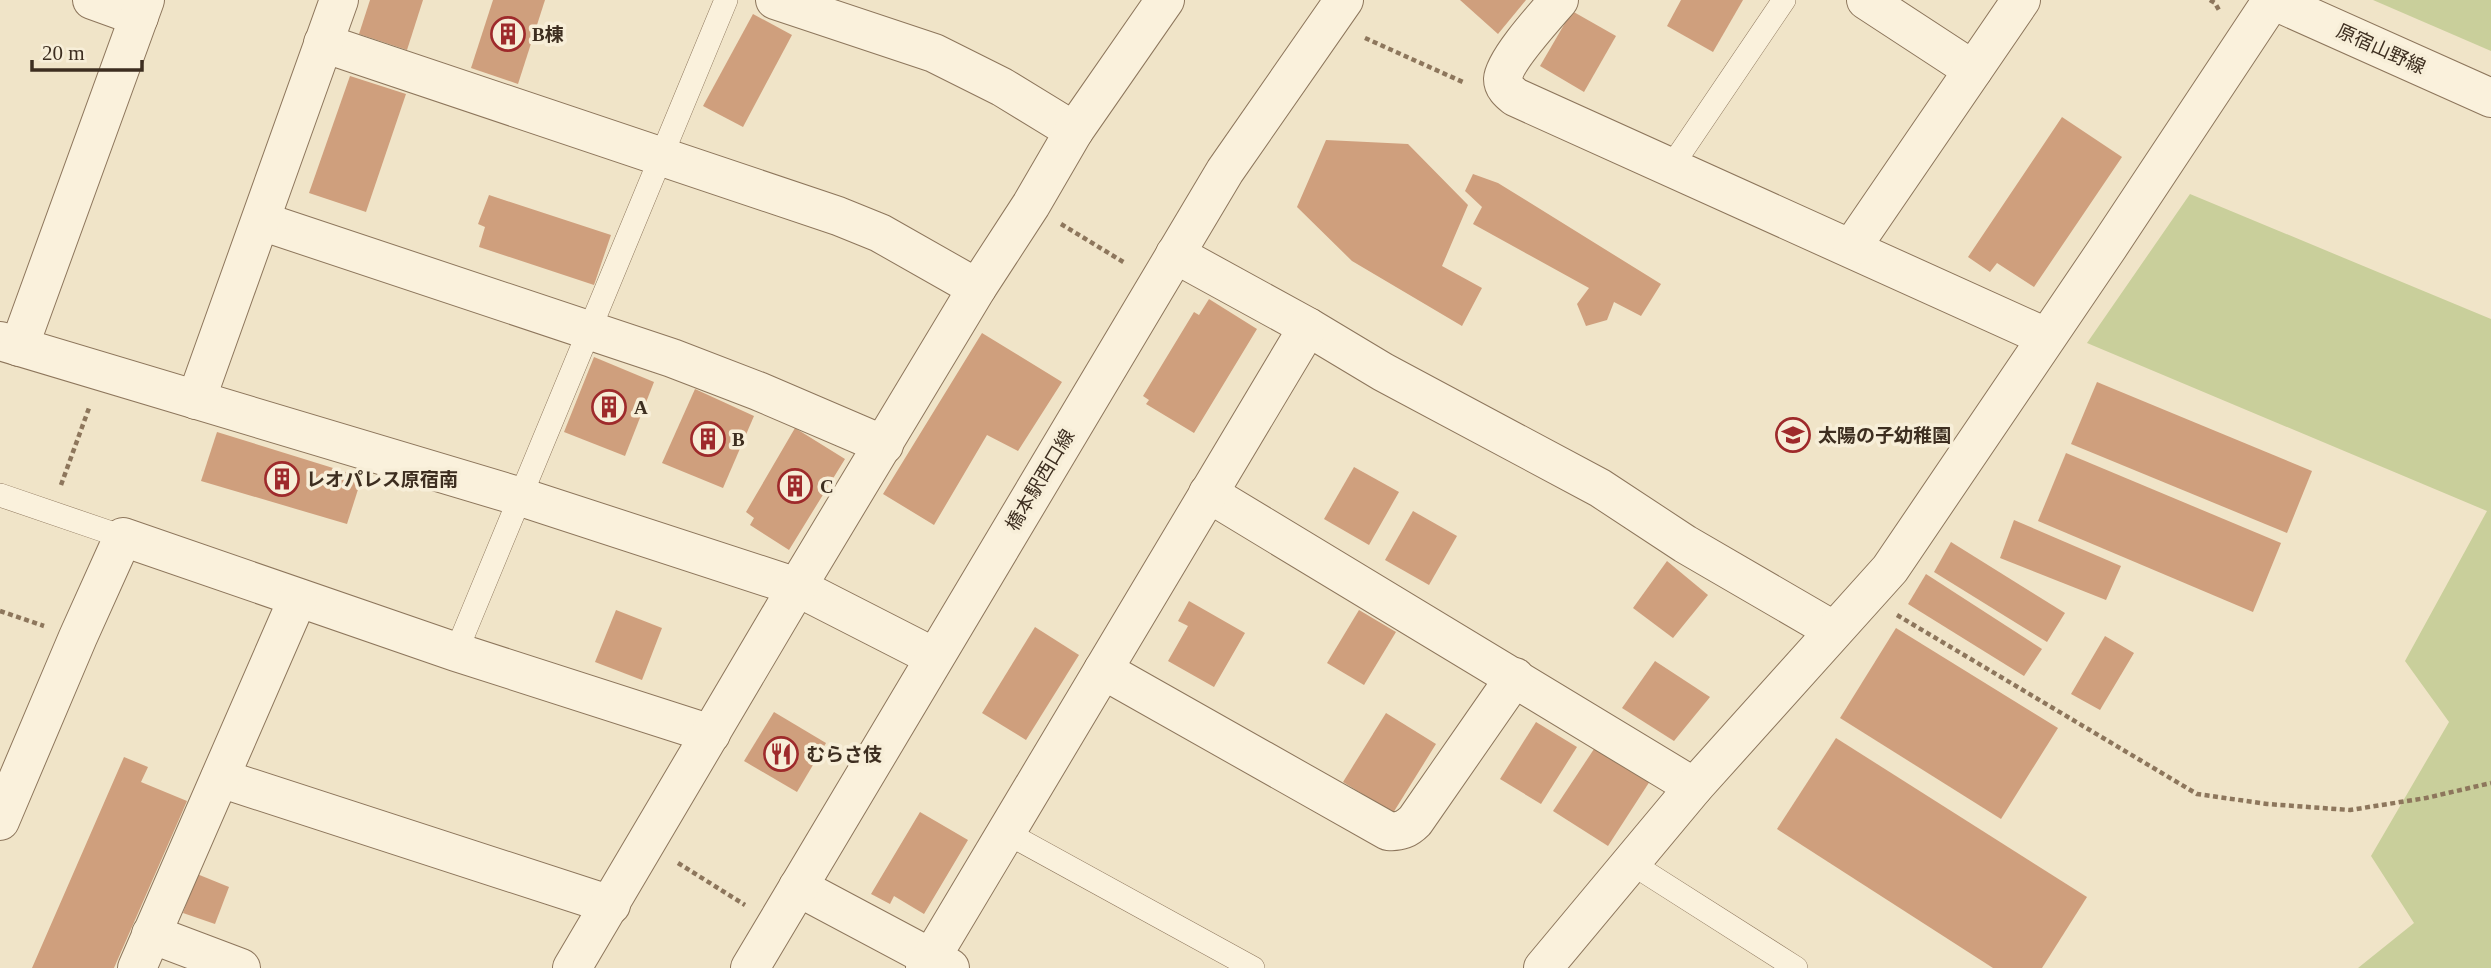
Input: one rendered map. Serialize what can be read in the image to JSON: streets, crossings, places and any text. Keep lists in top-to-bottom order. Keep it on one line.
{"streets":{"street":["原宿山野線","橋本駅西口線"]},"places":{"building":["B棟","A","B","レオパレス原宿南","C"],"school or university":["太陽の子幼稚園"],"restaurant":["むらさ伎"]},"scale_bar":"20 m"}
